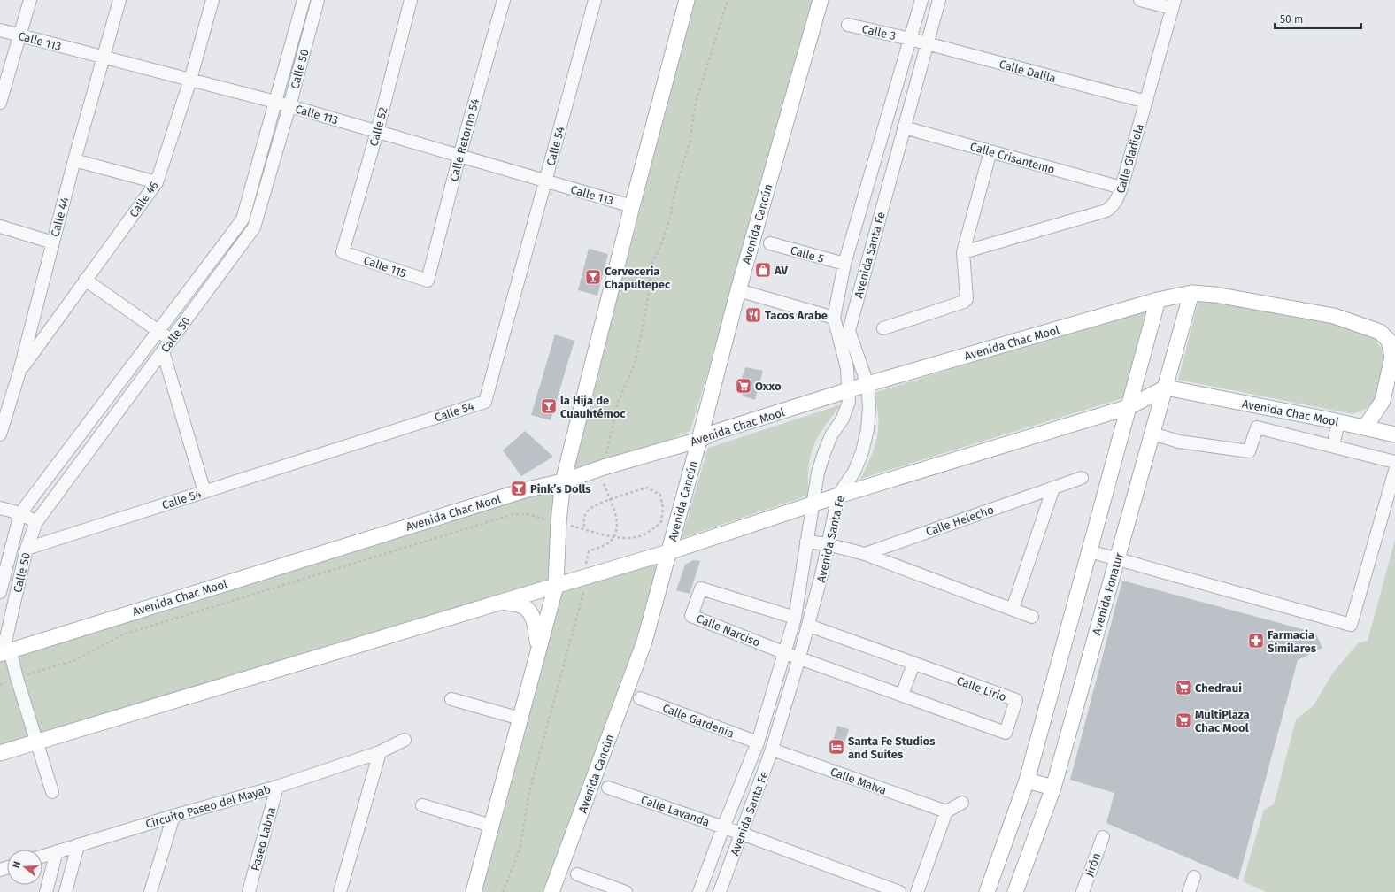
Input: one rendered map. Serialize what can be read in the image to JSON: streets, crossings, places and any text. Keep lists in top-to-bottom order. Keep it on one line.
{"streets":{"main road":["Avenida Cancún","Avenida Chac Mool","Avenida Fonatur"],"street":["Calle 3","Calle 113","Calle 50","Calle Dalila","Calle 52","Calle Retorno 54","Calle 54","Calle Crisantemo","Calle Gladiola","Calle 46","Calle 44","Calle 5","Avenida Santa Fe","Calle 115","Calle Helecho","Calle Narciso","Calle Lirio","Calle Gardenia","Calle Malva","Circuito Paseo del Mayab","Calle Lavanda","Paseo Labna","Jirón"]},"crossings":[["Calle 3","Calle Dalila"],["Calle 3","Avenida Santa Fe"],["Calle 113","Calle 50"],["Calle 113","Calle 52"],["Calle 113","Calle Retorno 54"],["Calle 113","Calle 54"],["Calle 113","Calle 46"],["Calle 113","Calle 44"],["Calle 50","Calle 54"],["Calle 50","Avenida Chac Mool"],["Calle Dalila","Calle Gladiola"],["Calle Dalila","Avenida Santa Fe"],["Calle 52","Calle 115"],["Calle Retorno 54","Calle 115"],["Calle Crisantemo","Calle Gladiola"],["Calle Crisantemo","Avenida Santa Fe"],["Calle 46","Calle 44"],["Avenida Cancún","Avenida Chac Mool"],["Calle 5","Avenida Santa Fe"],["Avenida Santa Fe","Avenida Chac Mool"],["Avenida Santa Fe","Calle Narciso"],["Avenida Santa Fe","Calle Lirio"],["Avenida Santa Fe","Calle Gardenia"],["Avenida Santa Fe","Calle Malva"],["Avenida Santa Fe","Calle Lavanda"],["Avenida Chac Mool","Avenida Fonatur"],["Calle Narciso","Calle Lirio"],["Circuito Paseo del Mayab","Paseo Labna"]],"places":{"shop":["AV"],"bar":["Cerveceria Chapultepec","la Hija de Cuauhtémoc","Pink’s Dolls"],"restaurant":["Tacos Arabe"],"supermarket":["Oxxo","Chedraui","MultiPlaza Chac Mool"],"pharmacy":["Farmacia Similares"],"hotel":["Santa Fe Studios and Suites"]},"scale_bar":"50 m","north":"left"}
